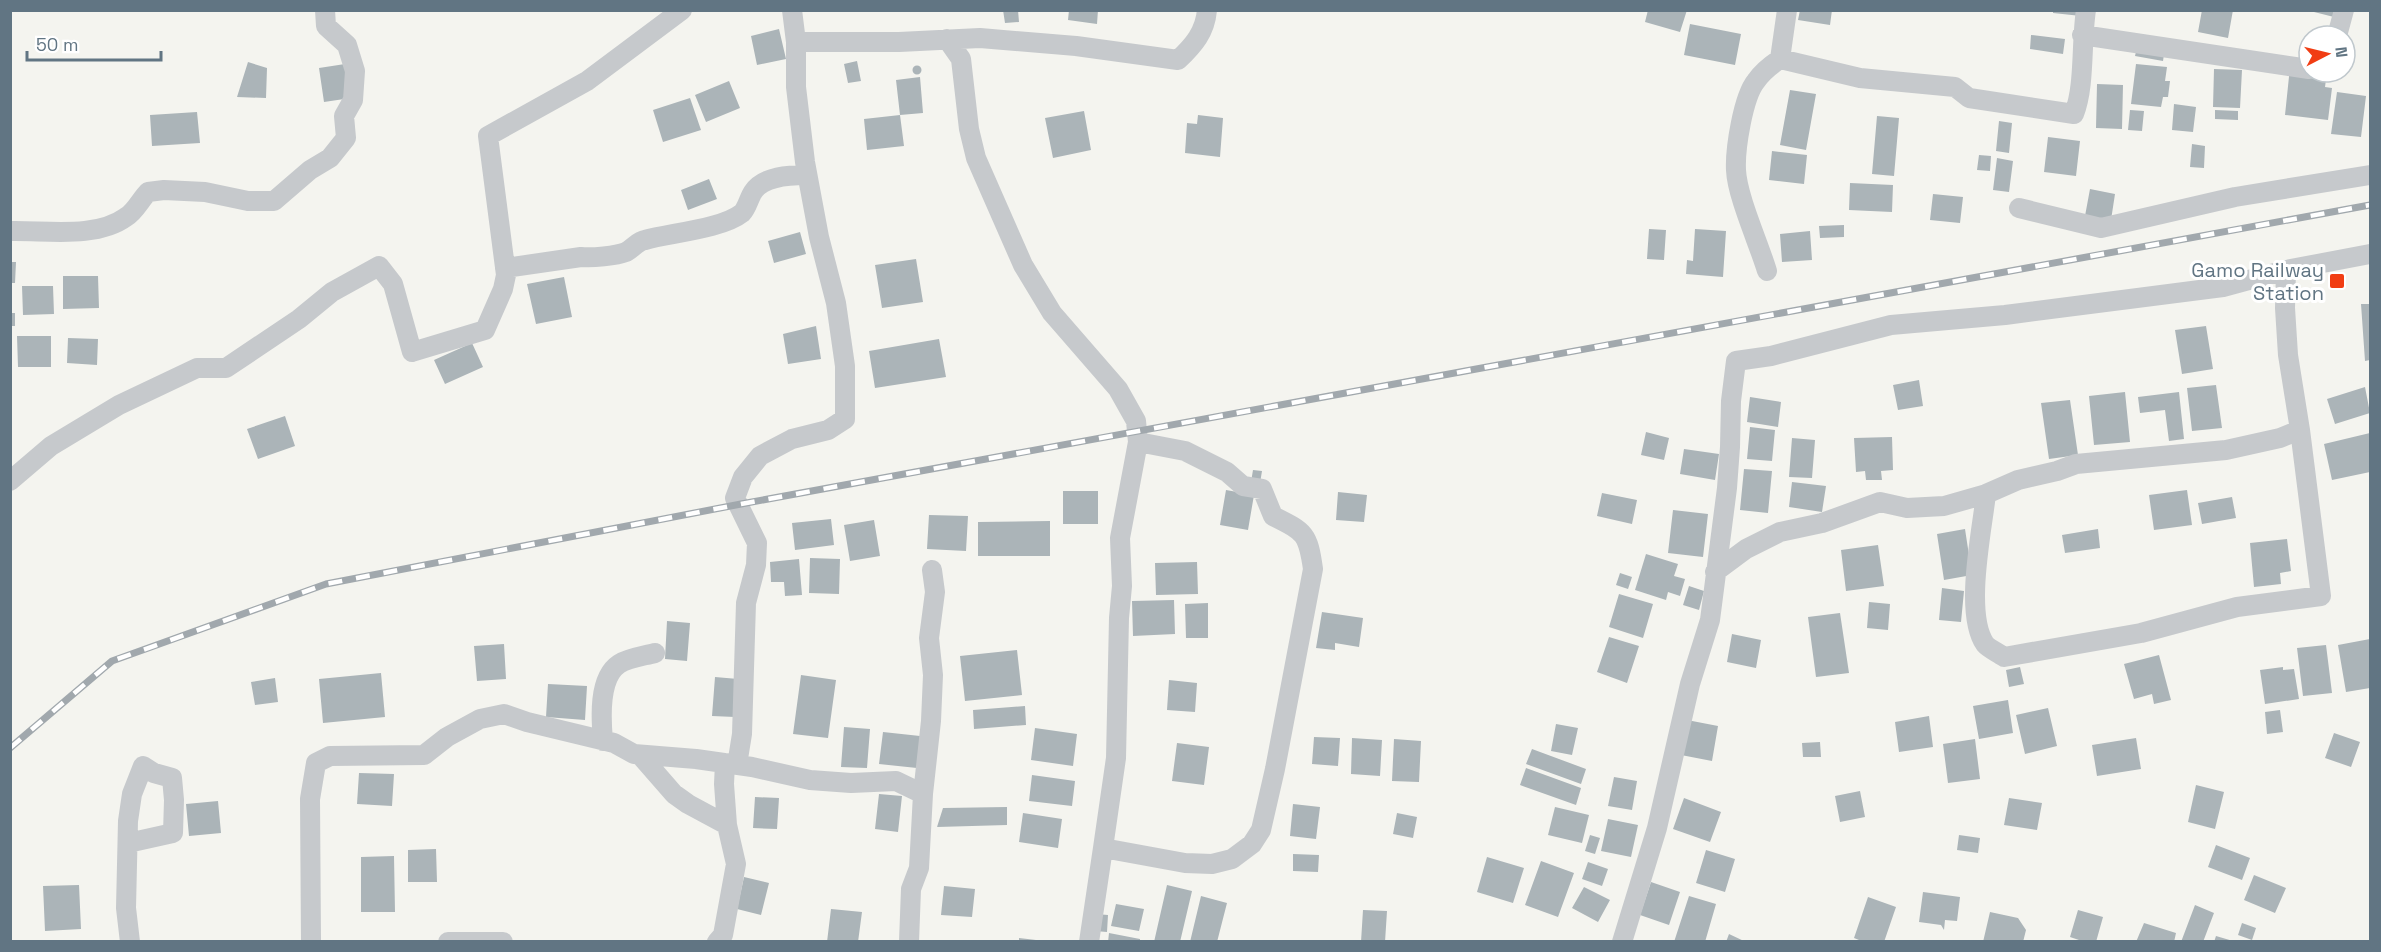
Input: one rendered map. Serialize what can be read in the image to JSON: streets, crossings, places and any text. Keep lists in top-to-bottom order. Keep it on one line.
{"places":{"transit":["Gamo Railway Station"]},"scale_bar":"50 m","north":"right"}
